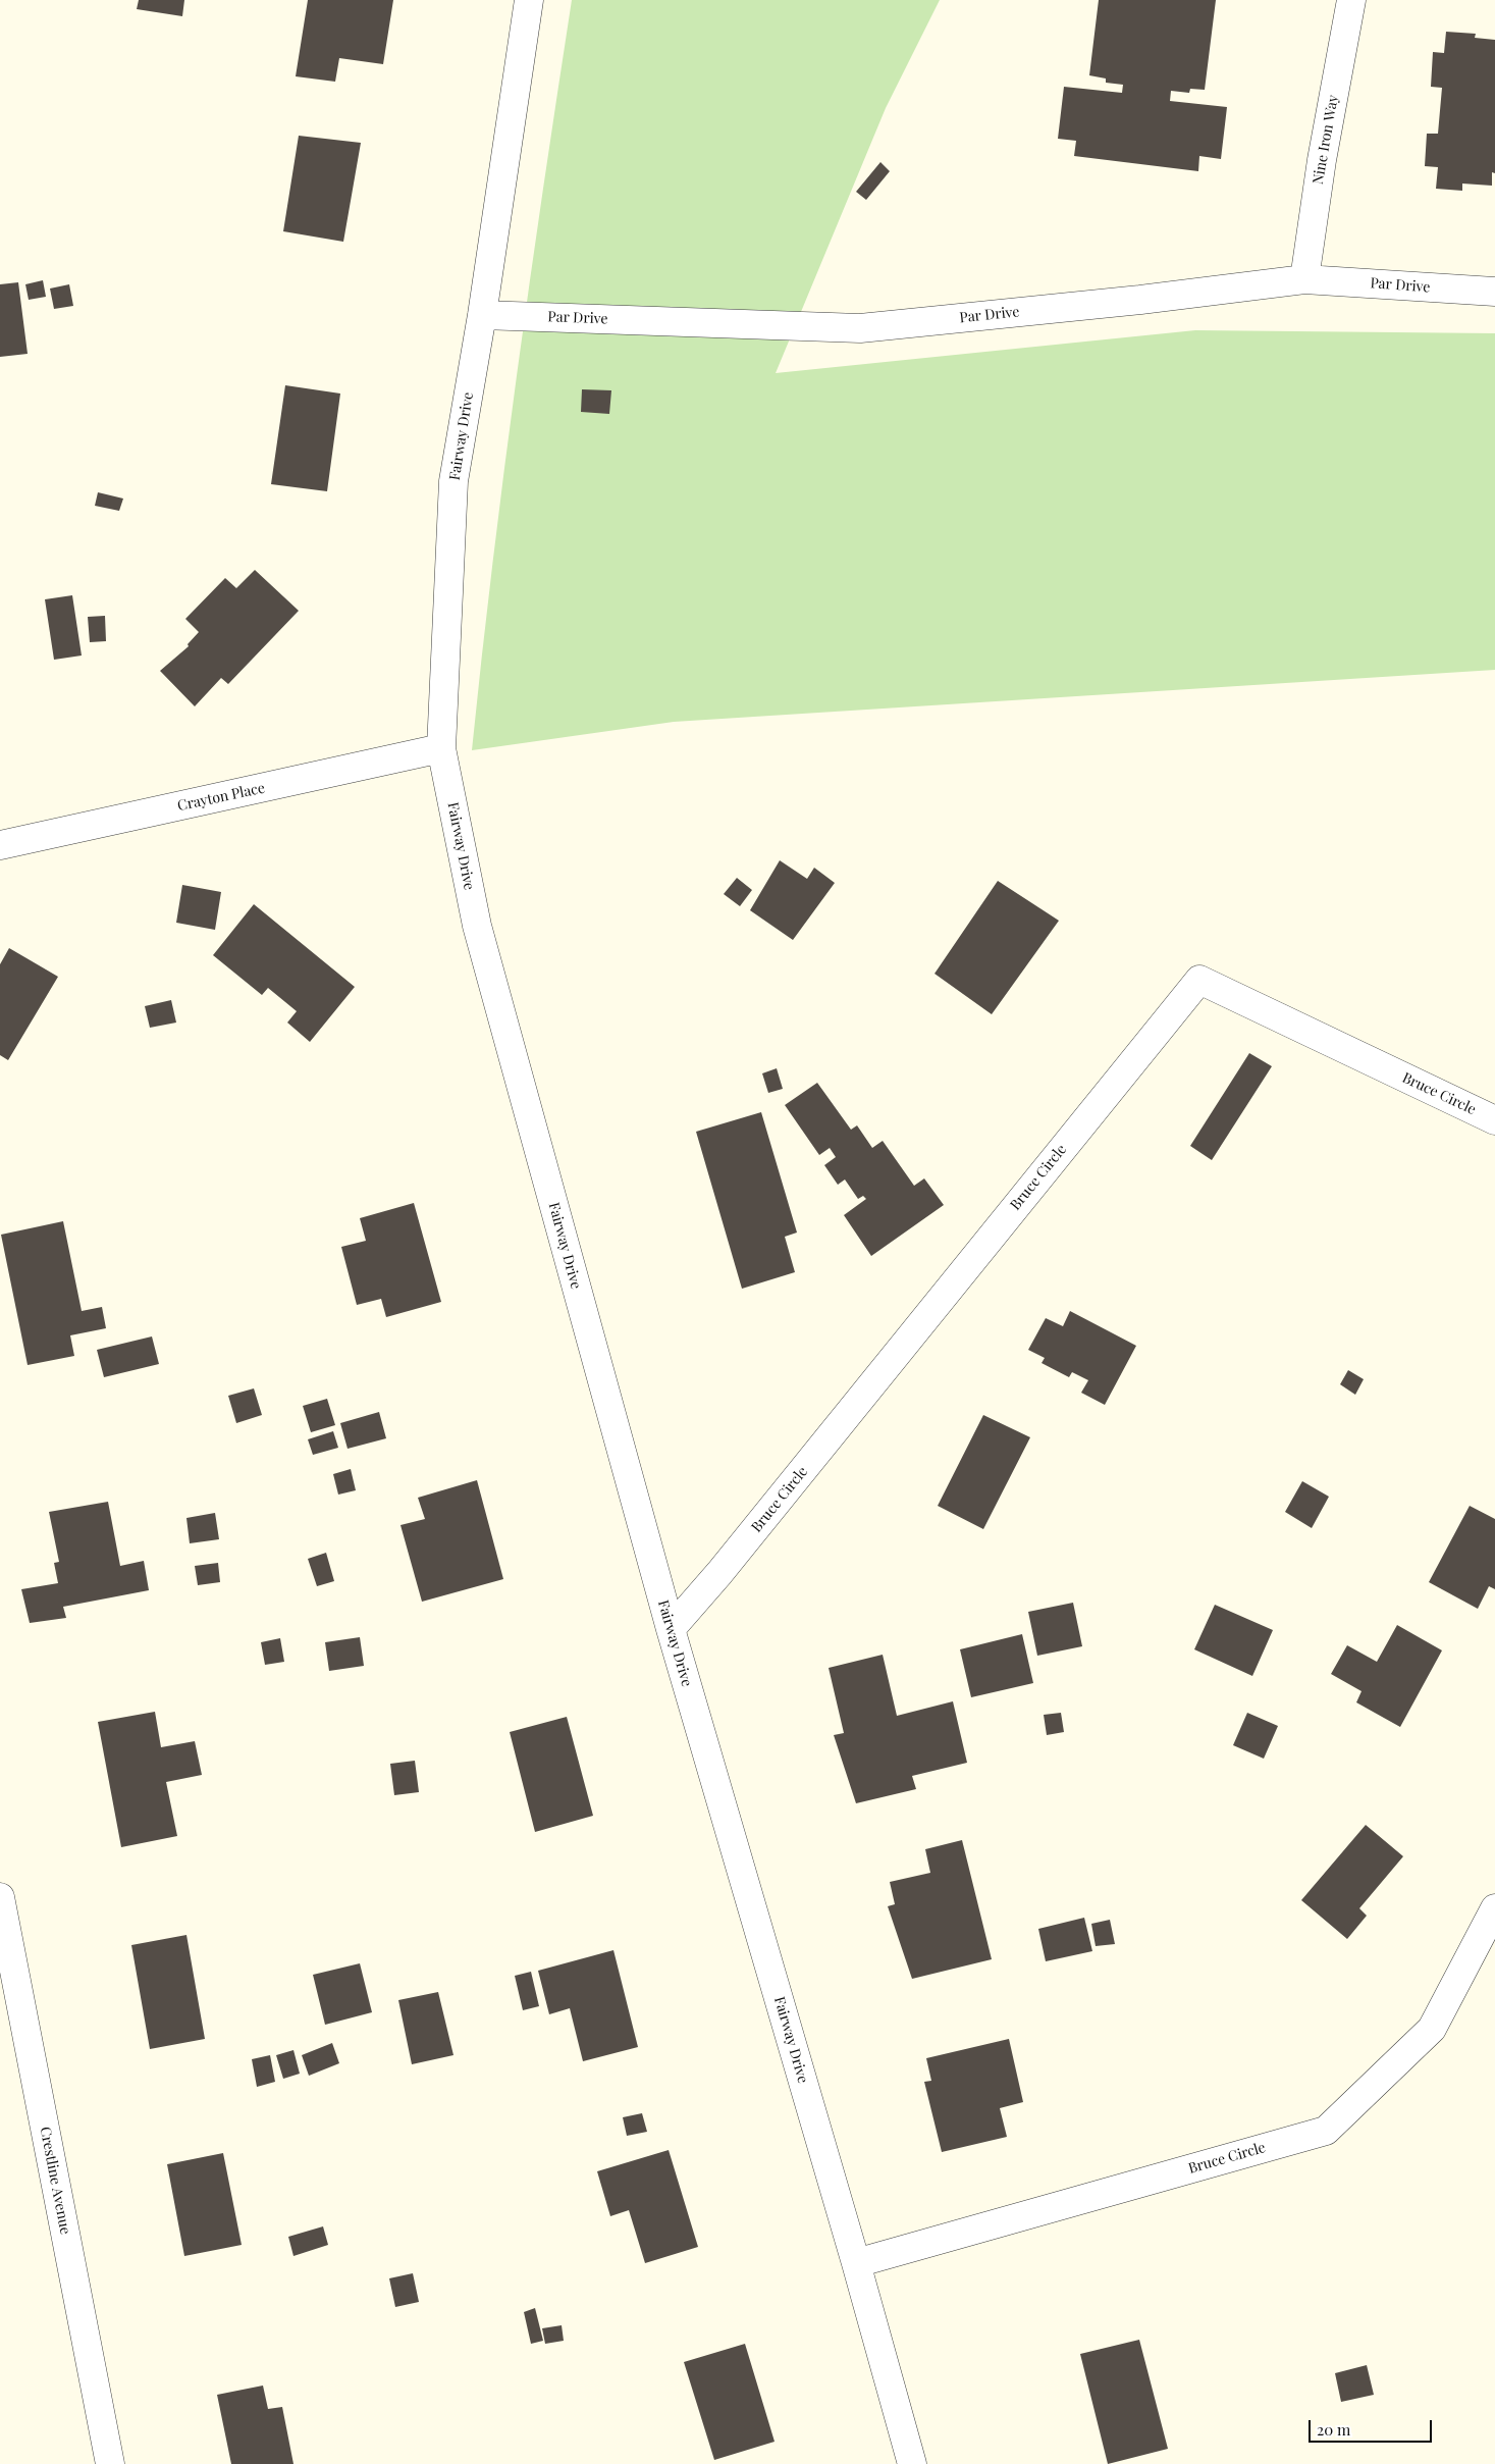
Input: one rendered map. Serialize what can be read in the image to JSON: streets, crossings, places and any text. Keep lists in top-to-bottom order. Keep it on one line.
{"streets":{"street":["Nine Iron Way","Par Drive","Fairway Drive","Crayton Place","Bruce Circle","Crestline Avenue"]},"crossings":[["Nine Iron Way","Par Drive"],["Par Drive","Fairway Drive"],["Fairway Drive","Crayton Place"],["Fairway Drive","Bruce Circle"]],"scale_bar":"20 m"}
